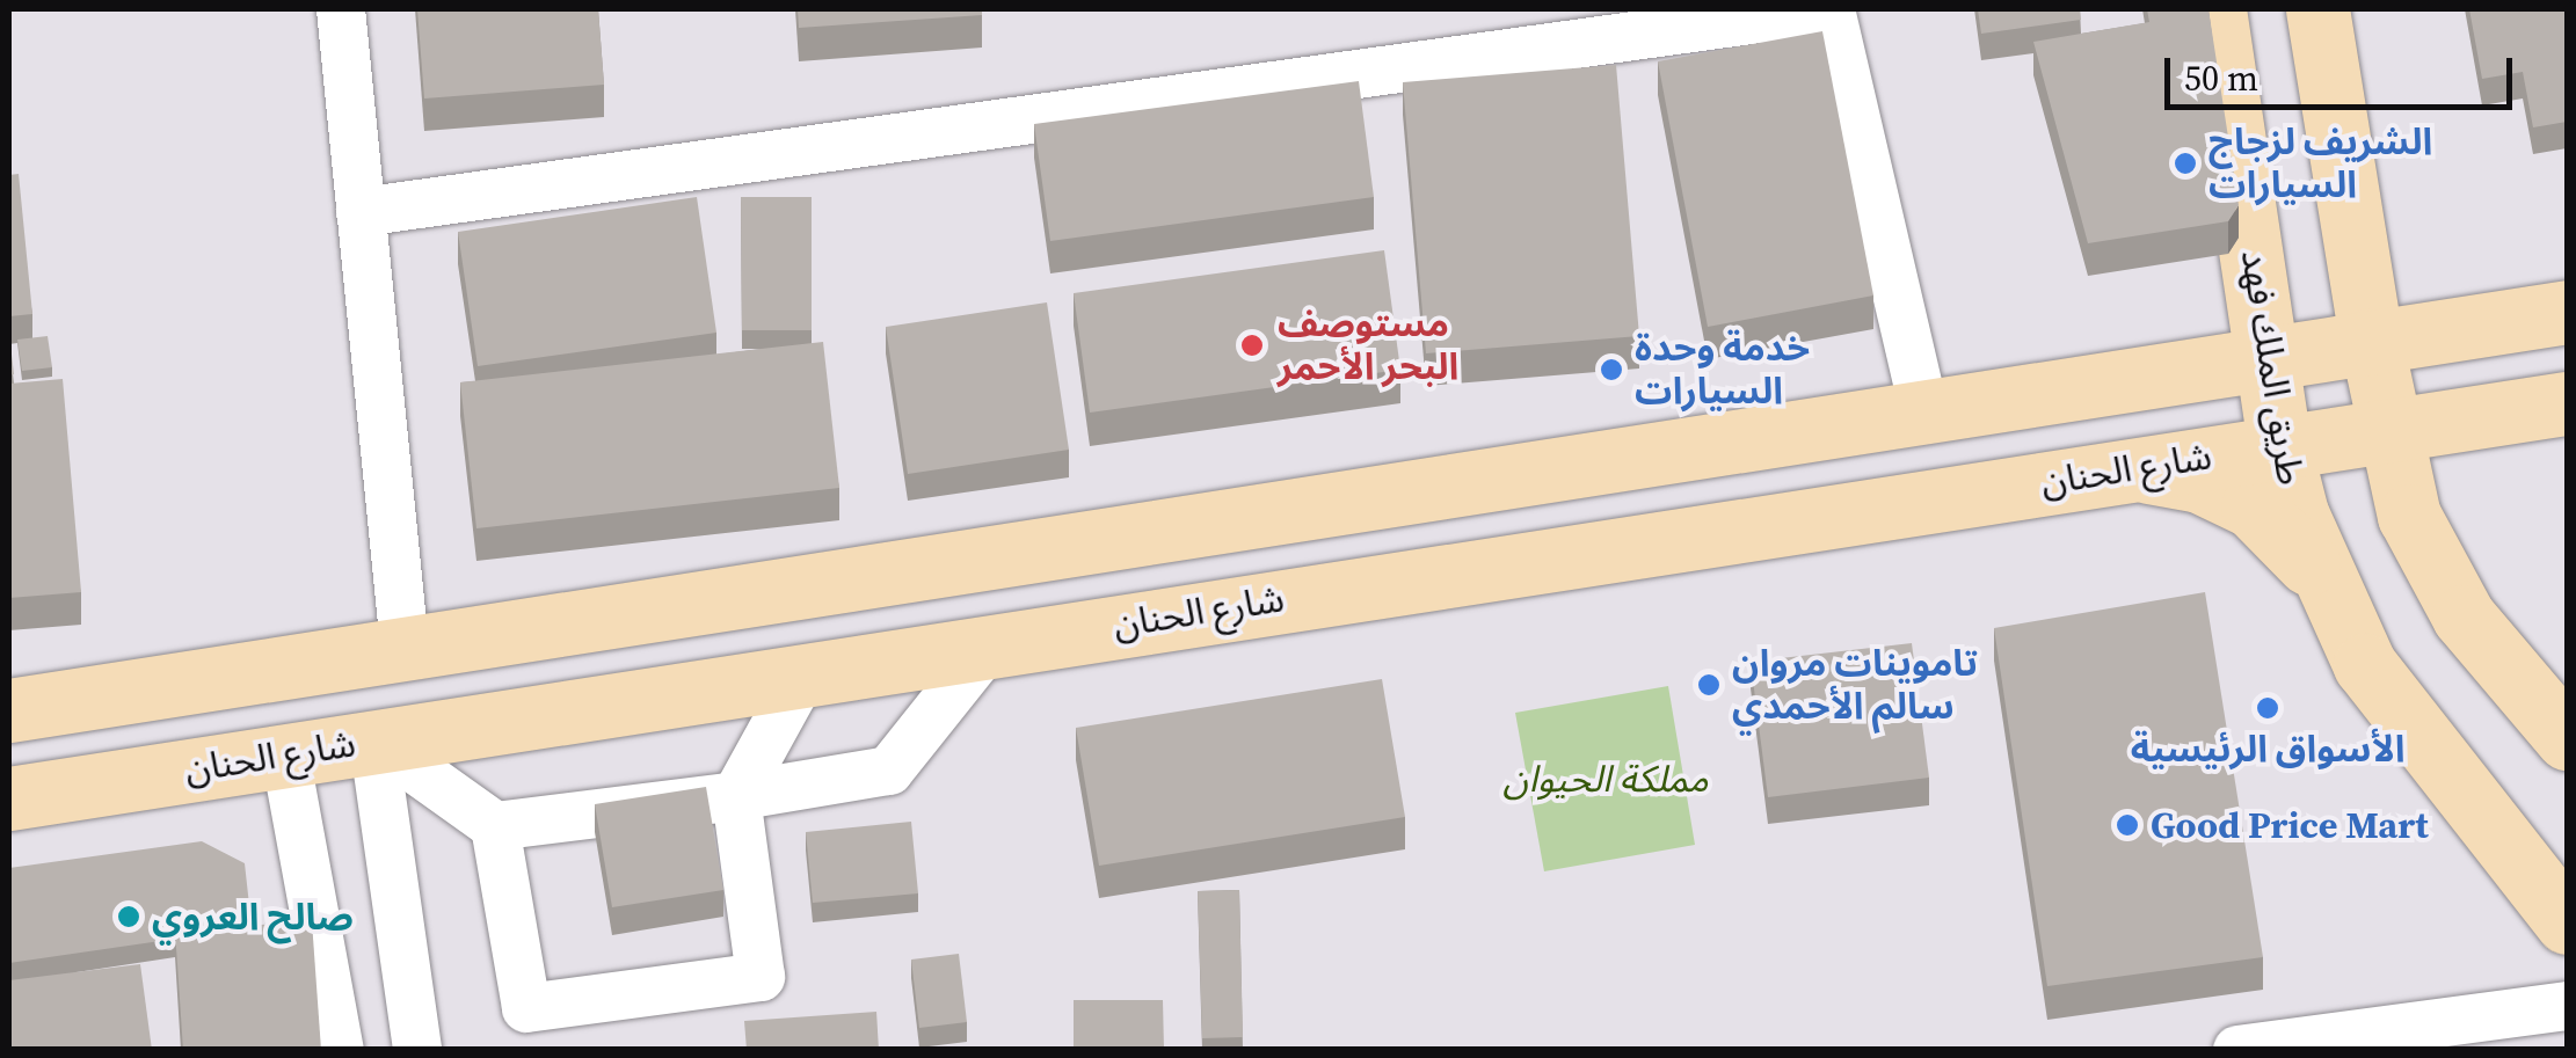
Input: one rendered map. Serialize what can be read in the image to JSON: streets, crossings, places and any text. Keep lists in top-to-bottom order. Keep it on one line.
{"streets":{"main road":["طريق الملك فهد","شارع الحنان"]},"crossings":[["طريق الملك فهد","شارع الحنان"]],"parks":["مملكة الحيوان"],"places":["الشريف لزجاج السيارات","مستوصف البحر الأحمر","خدمة وحدة السيارات","تاموينات مروان سالم الأحمدي","الأسواق الرئيسية","Good Price Mart","صالح العروي"],"scale_bar":"50 m"}
